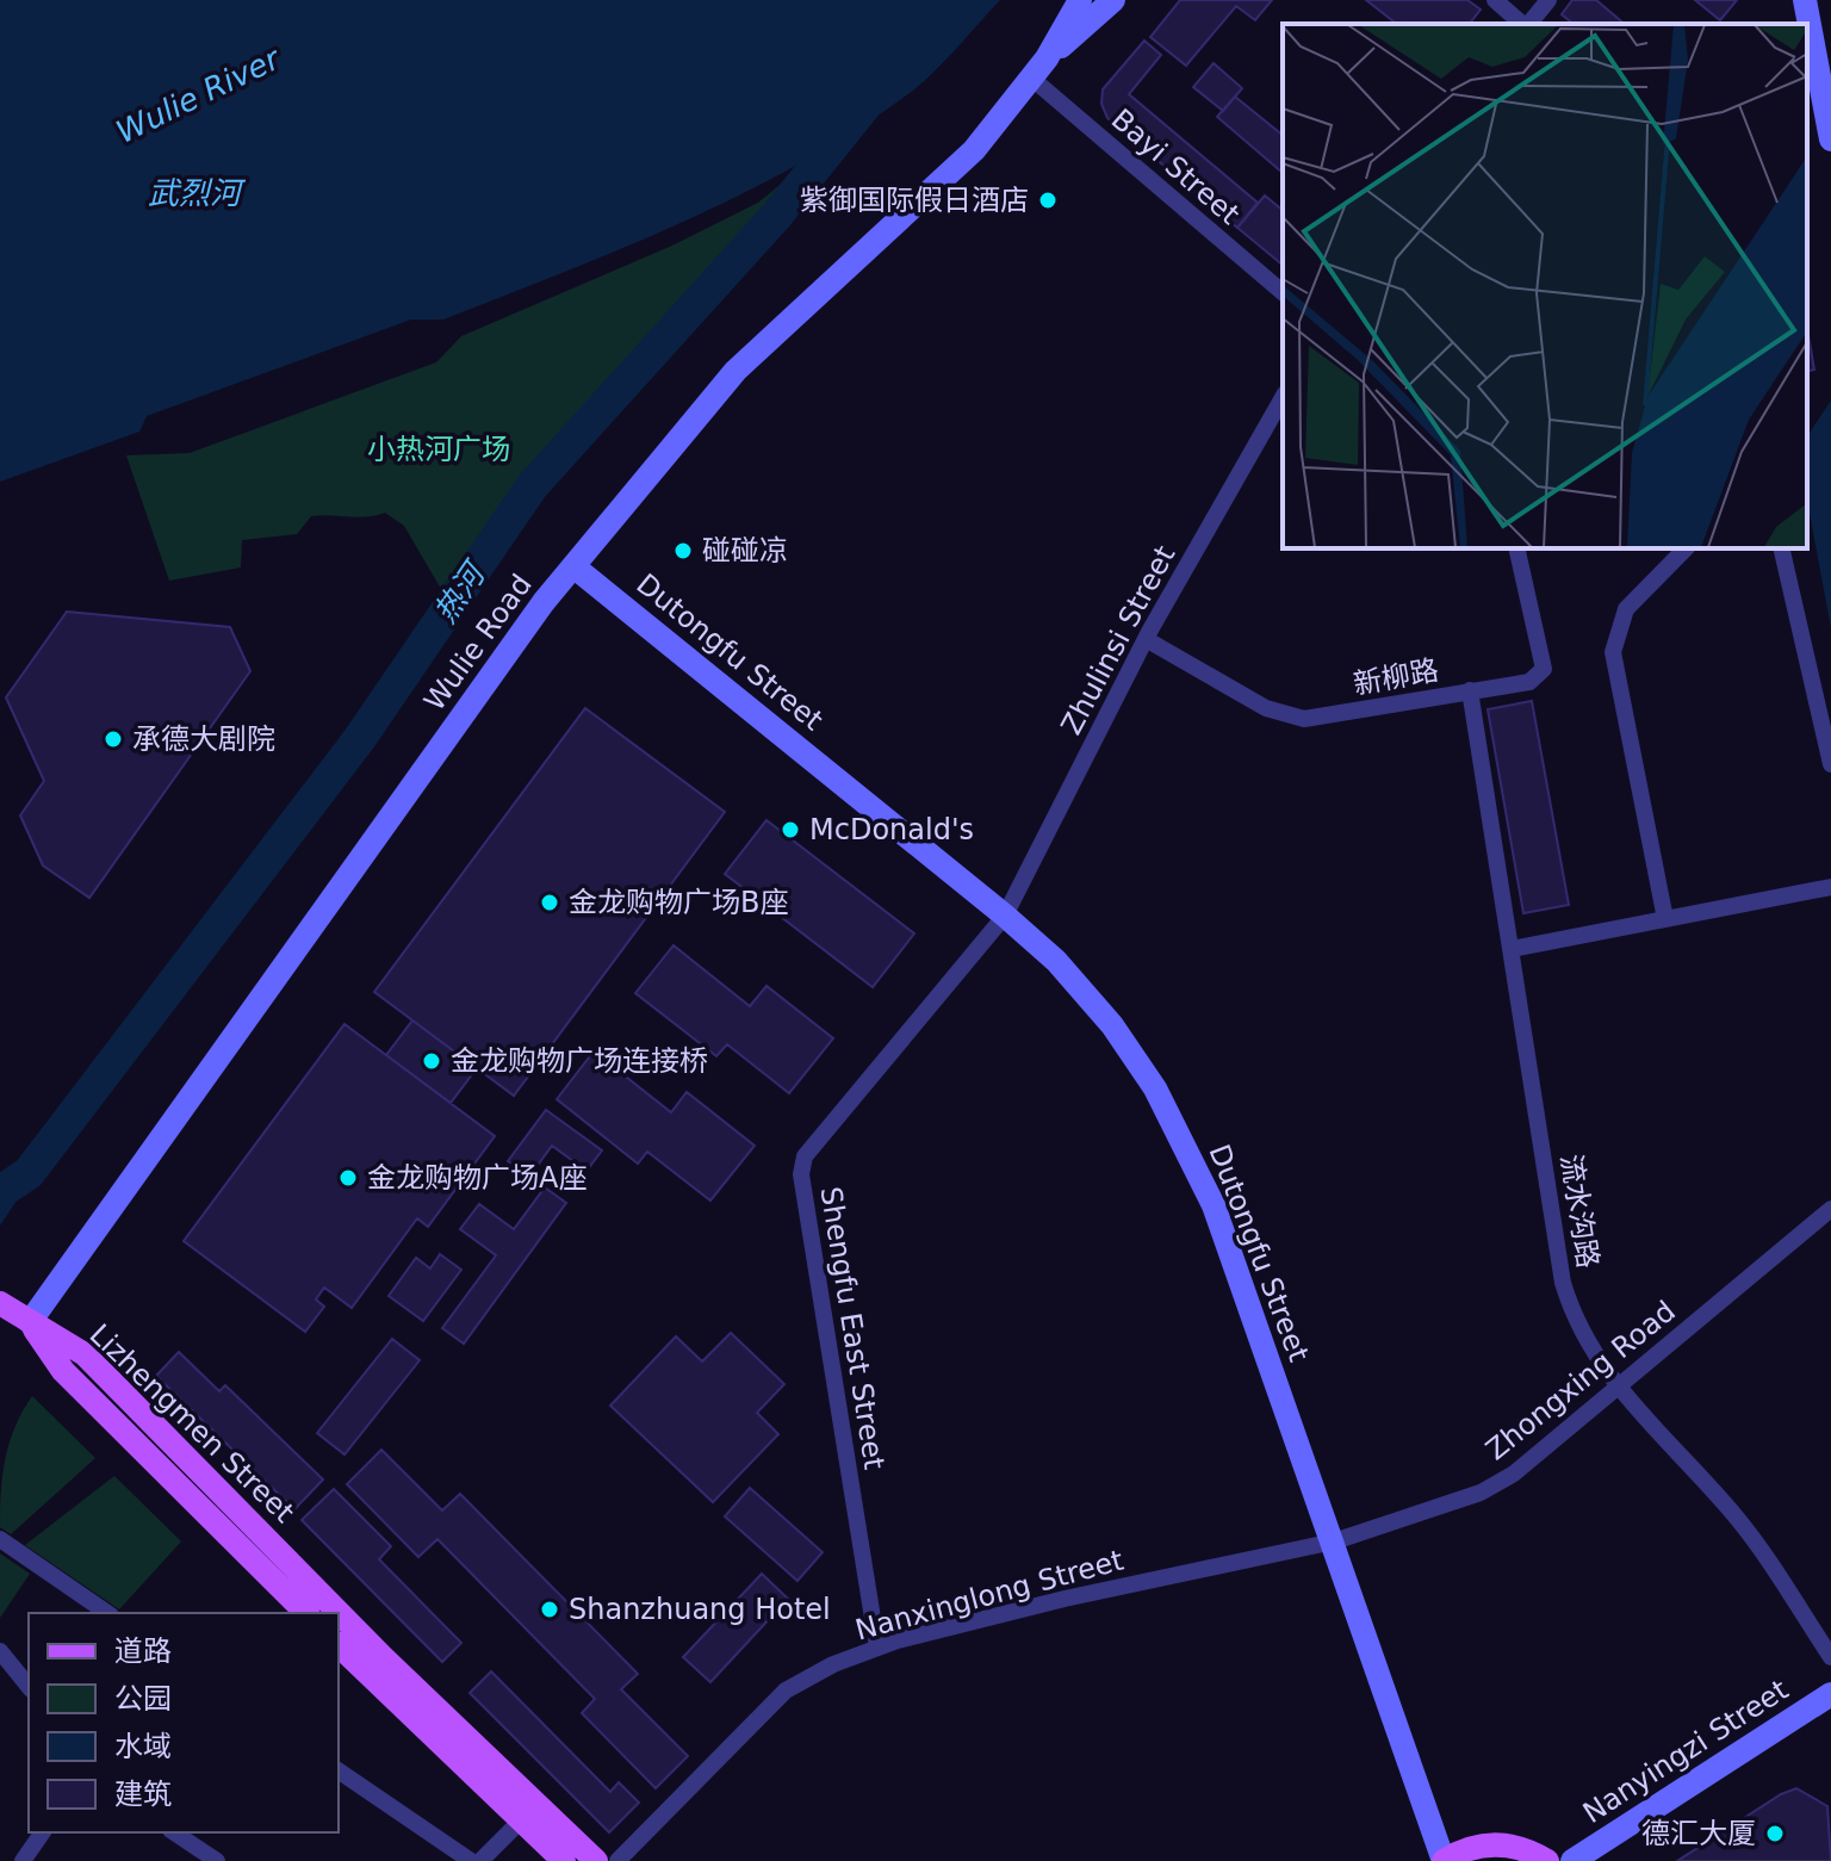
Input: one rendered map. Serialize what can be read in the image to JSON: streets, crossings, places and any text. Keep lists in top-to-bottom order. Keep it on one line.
{"streets":{"main road":["Wulie Road","Dutongfu Street","Lizhengmen Street","Nanyingzi Street"],"street":["Bayi Street","Zhulinsi Street","新柳路","流水沟路","Shengfu East Street","Zhongxing Road","Nanxinglong Street"]},"crossings":[["Bayi Street","Wulie Road"],["Zhulinsi Street","Dutongfu Street"],["Zhulinsi Street","新柳路"],["Zhulinsi Street","Shengfu East Street"],["Wulie Road","Dutongfu Street"],["Wulie Road","Lizhengmen Street"],["Dutongfu Street","Shengfu East Street"],["Dutongfu Street","Zhongxing Road"],["Dutongfu Street","Nanxinglong Street"],["新柳路","流水沟路"],["流水沟路","Zhongxing Road"],["Shengfu East Street","Nanxinglong Street"],["Zhongxing Road","Nanxinglong Street"]],"water":["Wulie River","武烈河","热河"],"parks":["小热河广场"],"places":["紫御国际假日酒店","碰碰凉","承德大剧院","McDonald's","金龙购物广场B座","金龙购物广场连接桥","金龙购物广场A座","Shanzhuang Hotel","德汇大厦"],"legend":["道路","公园","水域","建筑"]}
